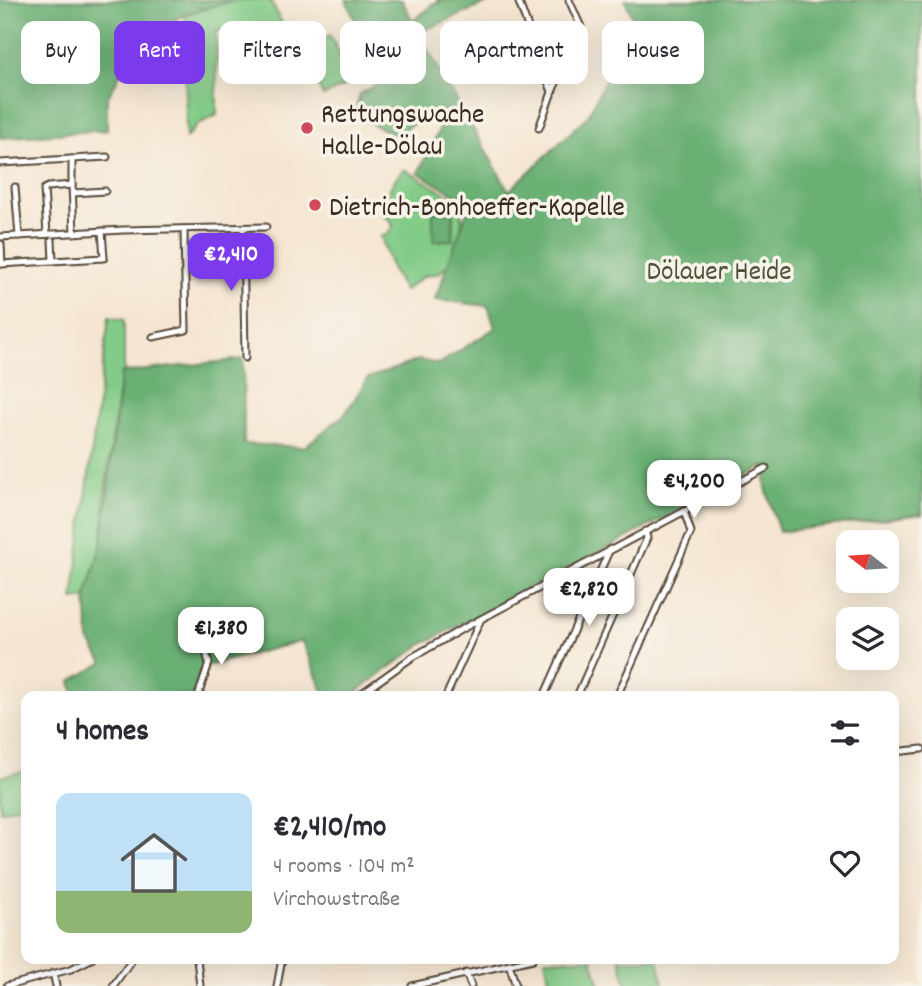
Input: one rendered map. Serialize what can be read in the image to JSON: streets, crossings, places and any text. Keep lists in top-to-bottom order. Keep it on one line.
{"parks":["Dölauer Heide"],"places":["Rettungswache Halle-Dölau","Dietrich-Bonhoeffer-Kapelle"],"north":"left","page":{"chip":["Buy","Rent","Filters","New","Apartment","House"],"price":["€2,410","€4,200","€2,820","€1,380"],"heading":"4 homes","list":[{"name":"€2,410/mo","note":"4 rooms · 104 m² · Virchowstraße"}]}}
